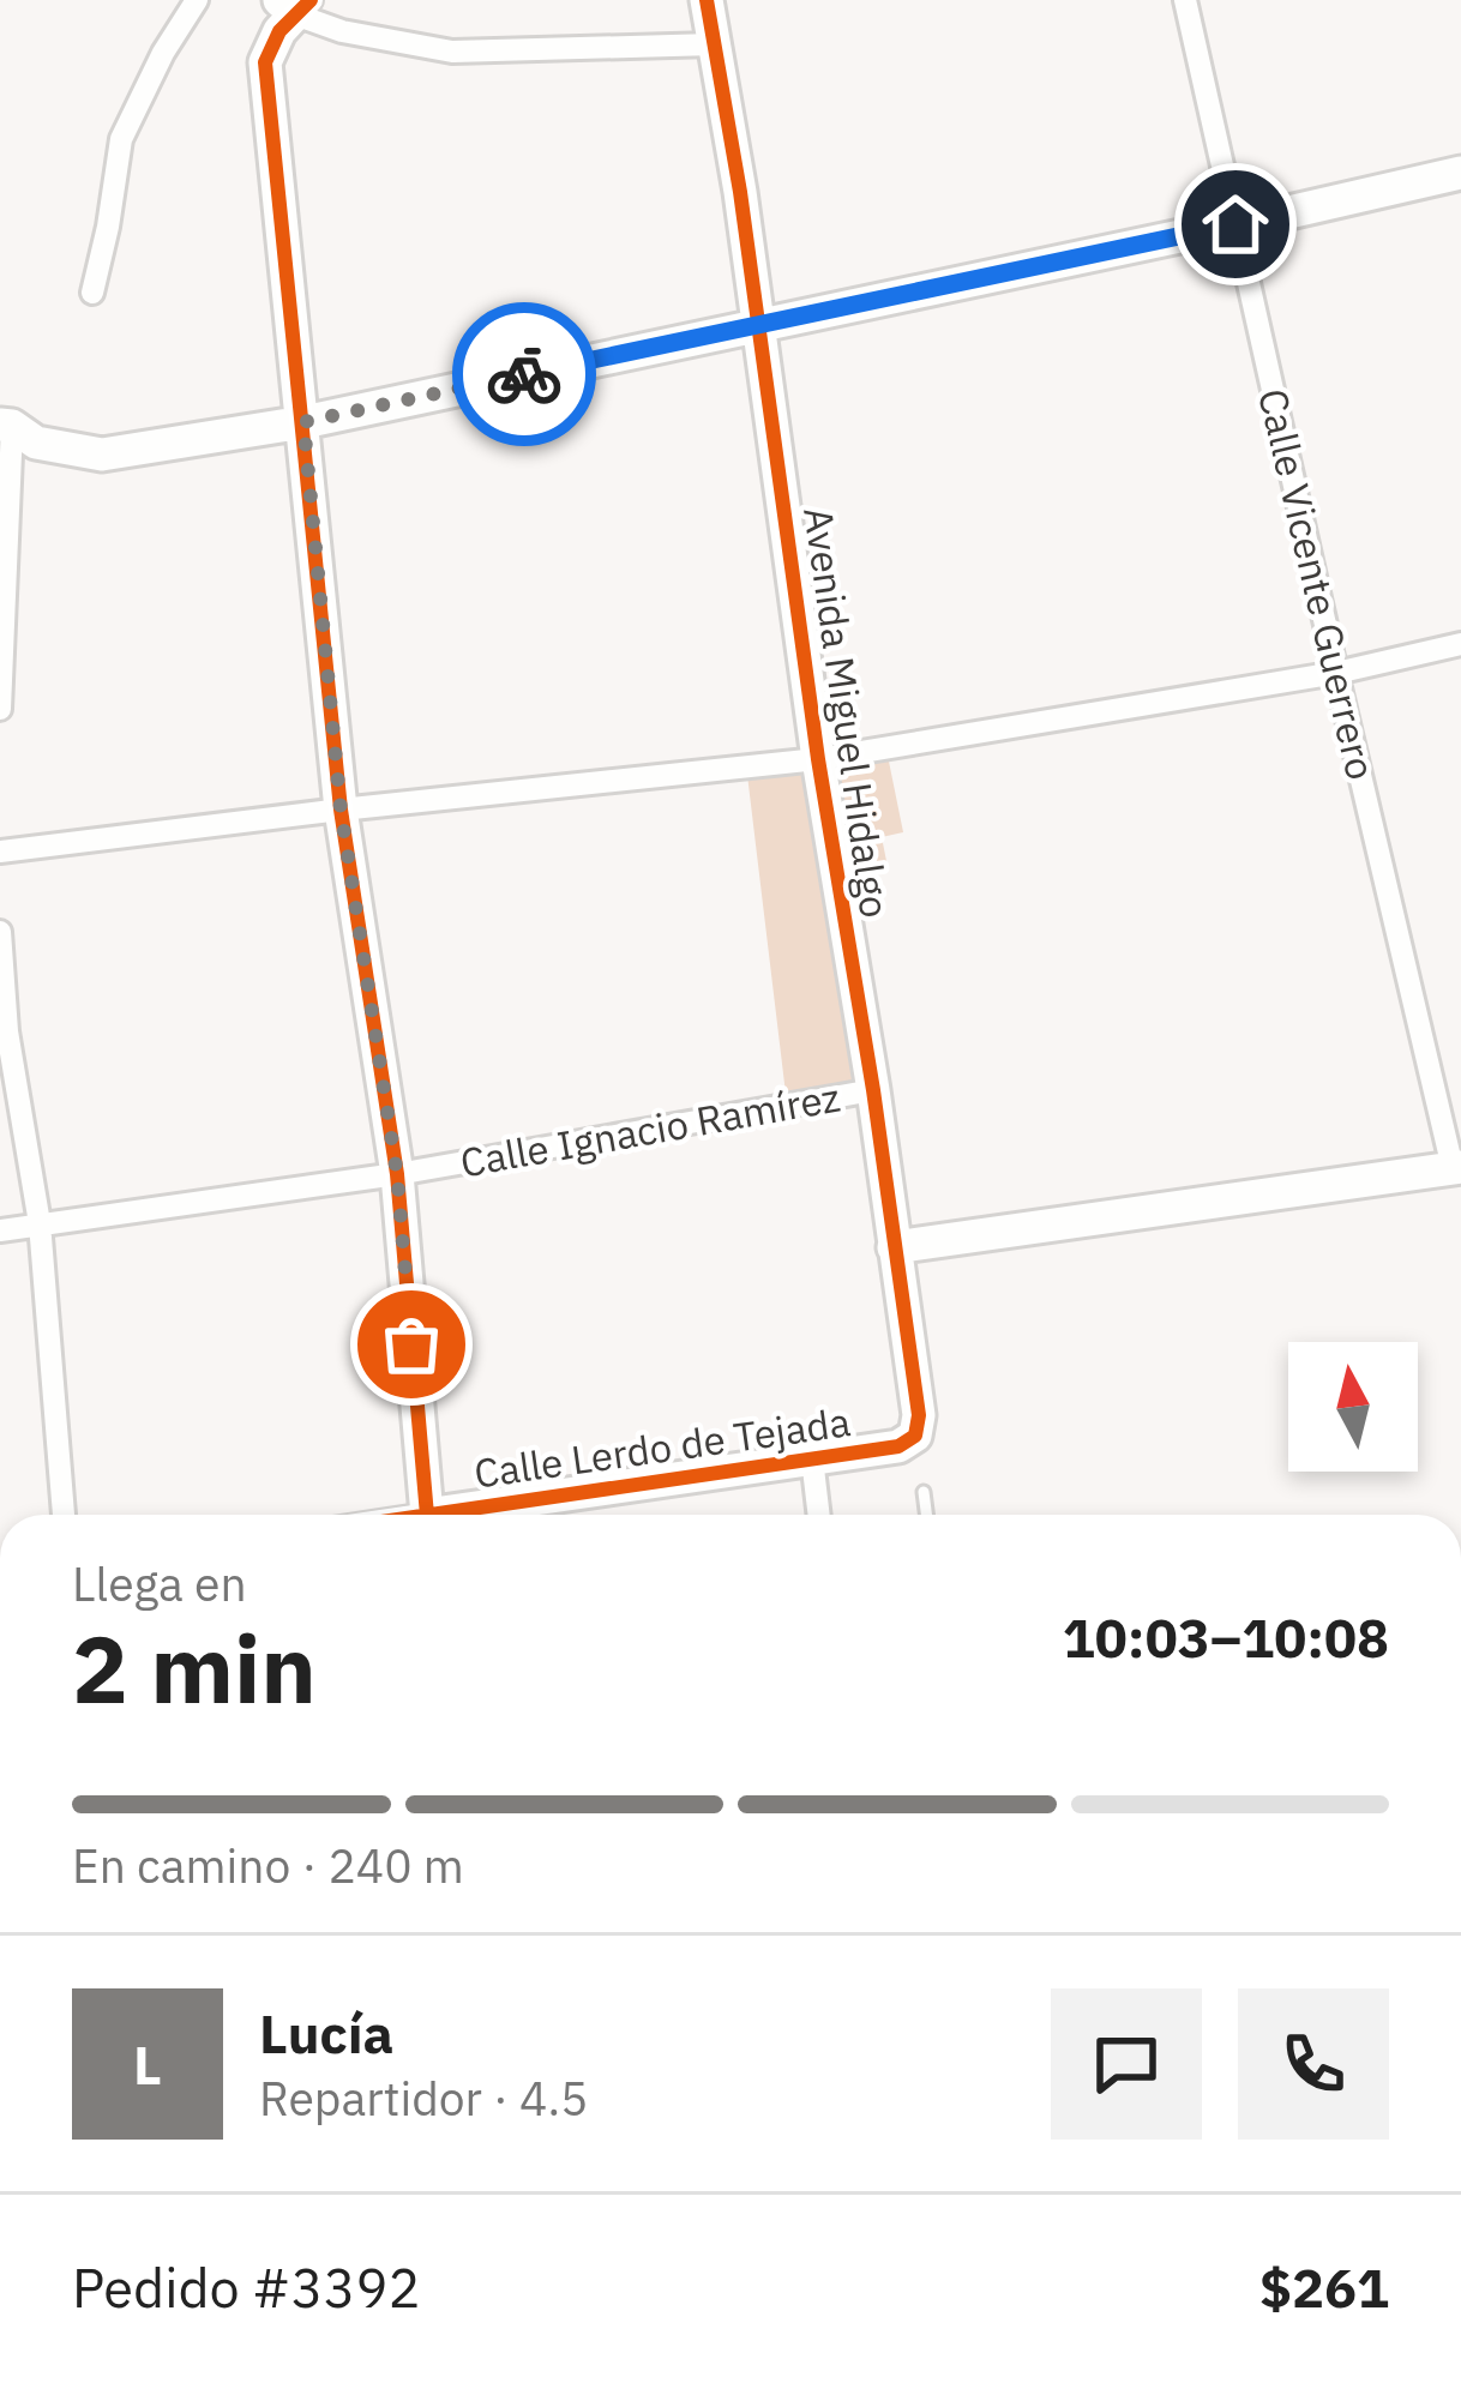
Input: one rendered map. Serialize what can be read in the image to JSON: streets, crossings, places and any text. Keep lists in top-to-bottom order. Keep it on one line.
{"streets":{"street":["Calle Vicente Guerrero","Avenida Miguel Hidalgo","Calle Ignacio Ramírez","Calle Lerdo de Tejada"]},"crossings":[["Avenida Miguel Hidalgo","Calle Ignacio Ramírez"],["Avenida Miguel Hidalgo","Calle Lerdo de Tejada"]],"north":"top","page":{"heading":["2 min","Llega en","10:03–10:08"],"panel":["Lucía","Repartidor · 4.5","Pedido #3392","$261"],"bar":"En camino · 240 m","round":"L"}}
